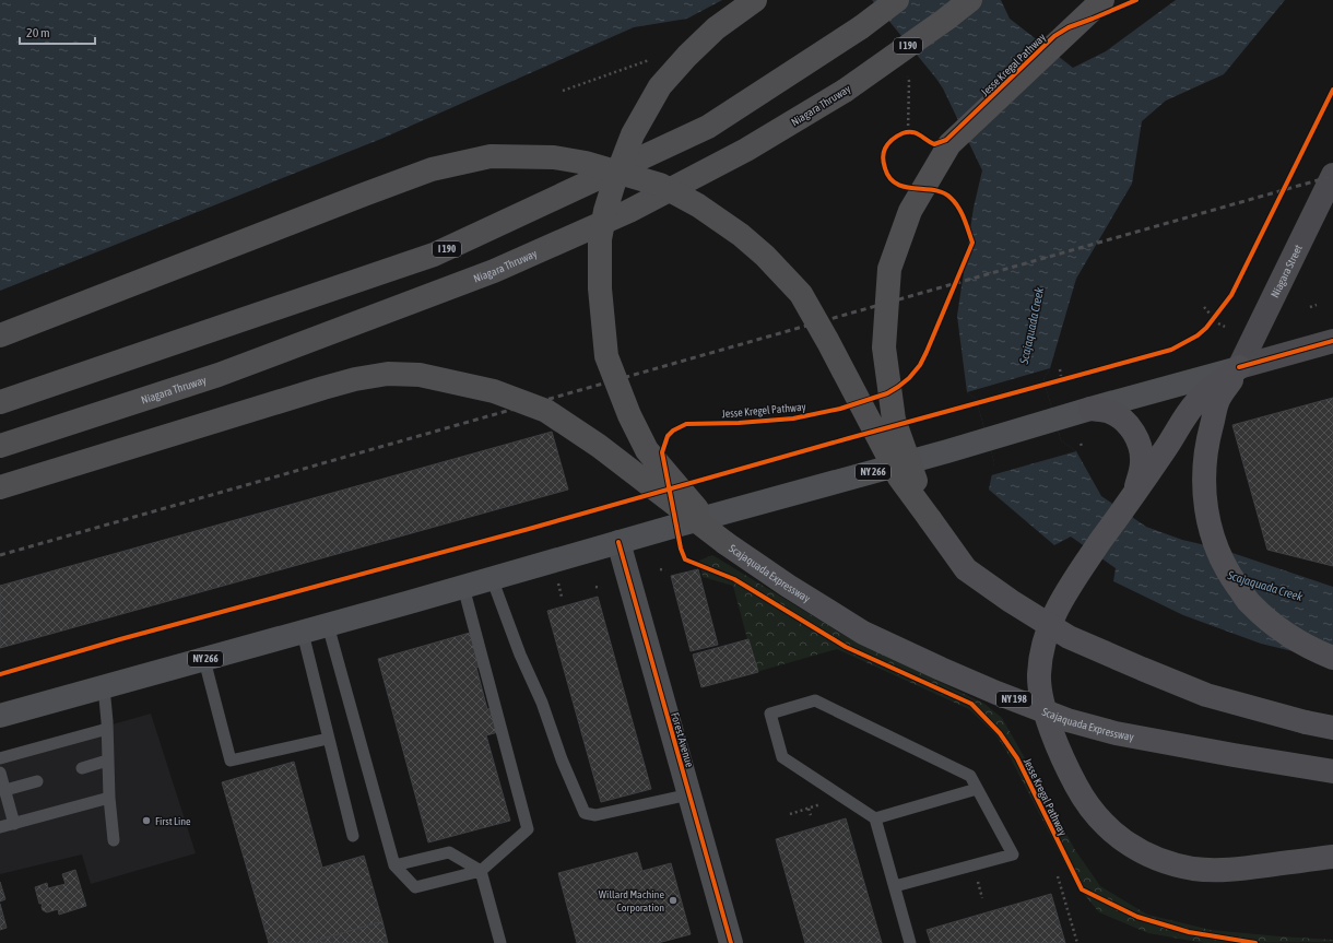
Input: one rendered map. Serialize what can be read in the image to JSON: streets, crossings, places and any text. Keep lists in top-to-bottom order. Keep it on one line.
{"streets":{"highway":["I 190","Niagara Thruway","Scajaquada Expressway","NY 198"],"main road":["Niagara Street","NY 266"],"street":["Forest Avenue"],"cycle path":["Jesse Kregal Pathway"]},"crossings":[["Niagara Street","NY 266"],["NY 266","Forest Avenue"]],"water":["Scajaquada Creek"],"places":["First Line","Willard Machine Corporation"],"scale_bar":"20 m"}
